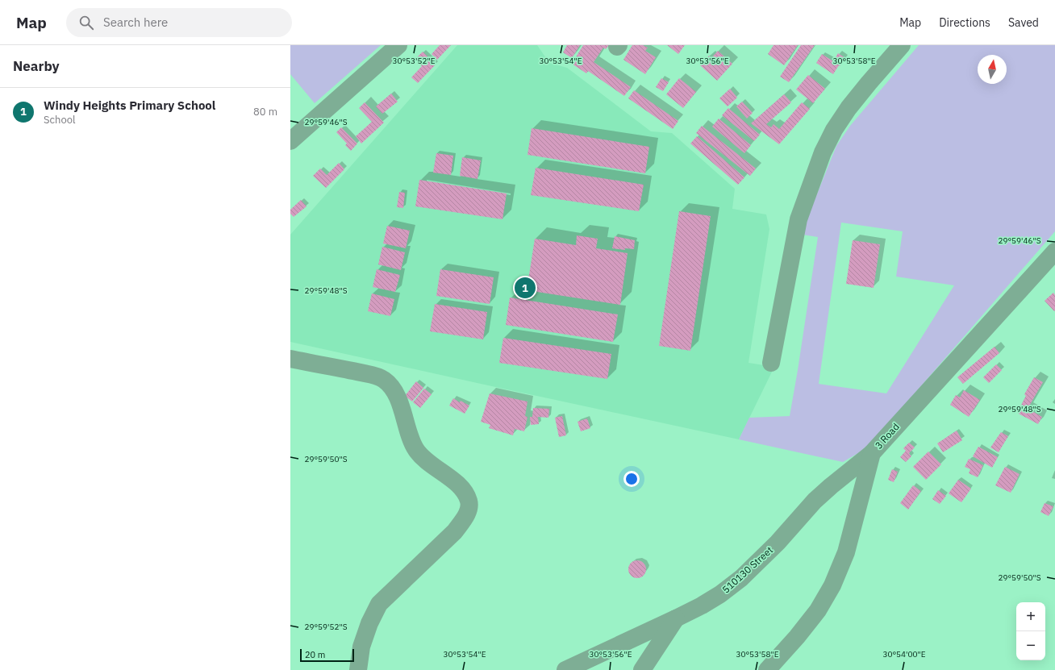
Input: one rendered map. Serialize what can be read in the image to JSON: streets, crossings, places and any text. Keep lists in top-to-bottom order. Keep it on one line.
{"streets":{"street":["3 Road","510130 Street"]},"crossings":[["3 Road","510130 Street"]],"scale_bar":"20 m","north":"top","page":{"header":"Map","search":"Search here","nav":["Map","Directions","Saved"],"heading":"Nearby","list":[{"mark":"1","name":"Windy Heights Primary School","note":"School","value":"80 m"}],"pins":"1","map_buttons":["+","−"],"scale":"20 m"},"coordinates":["30°53'52\"E","30°53'54\"E","30°53'56\"E","30°53'58\"E","29°59'46\"S","29°59'48\"S","29°59'50\"S","29°59'52\"S","30°54'00\"E"]}
